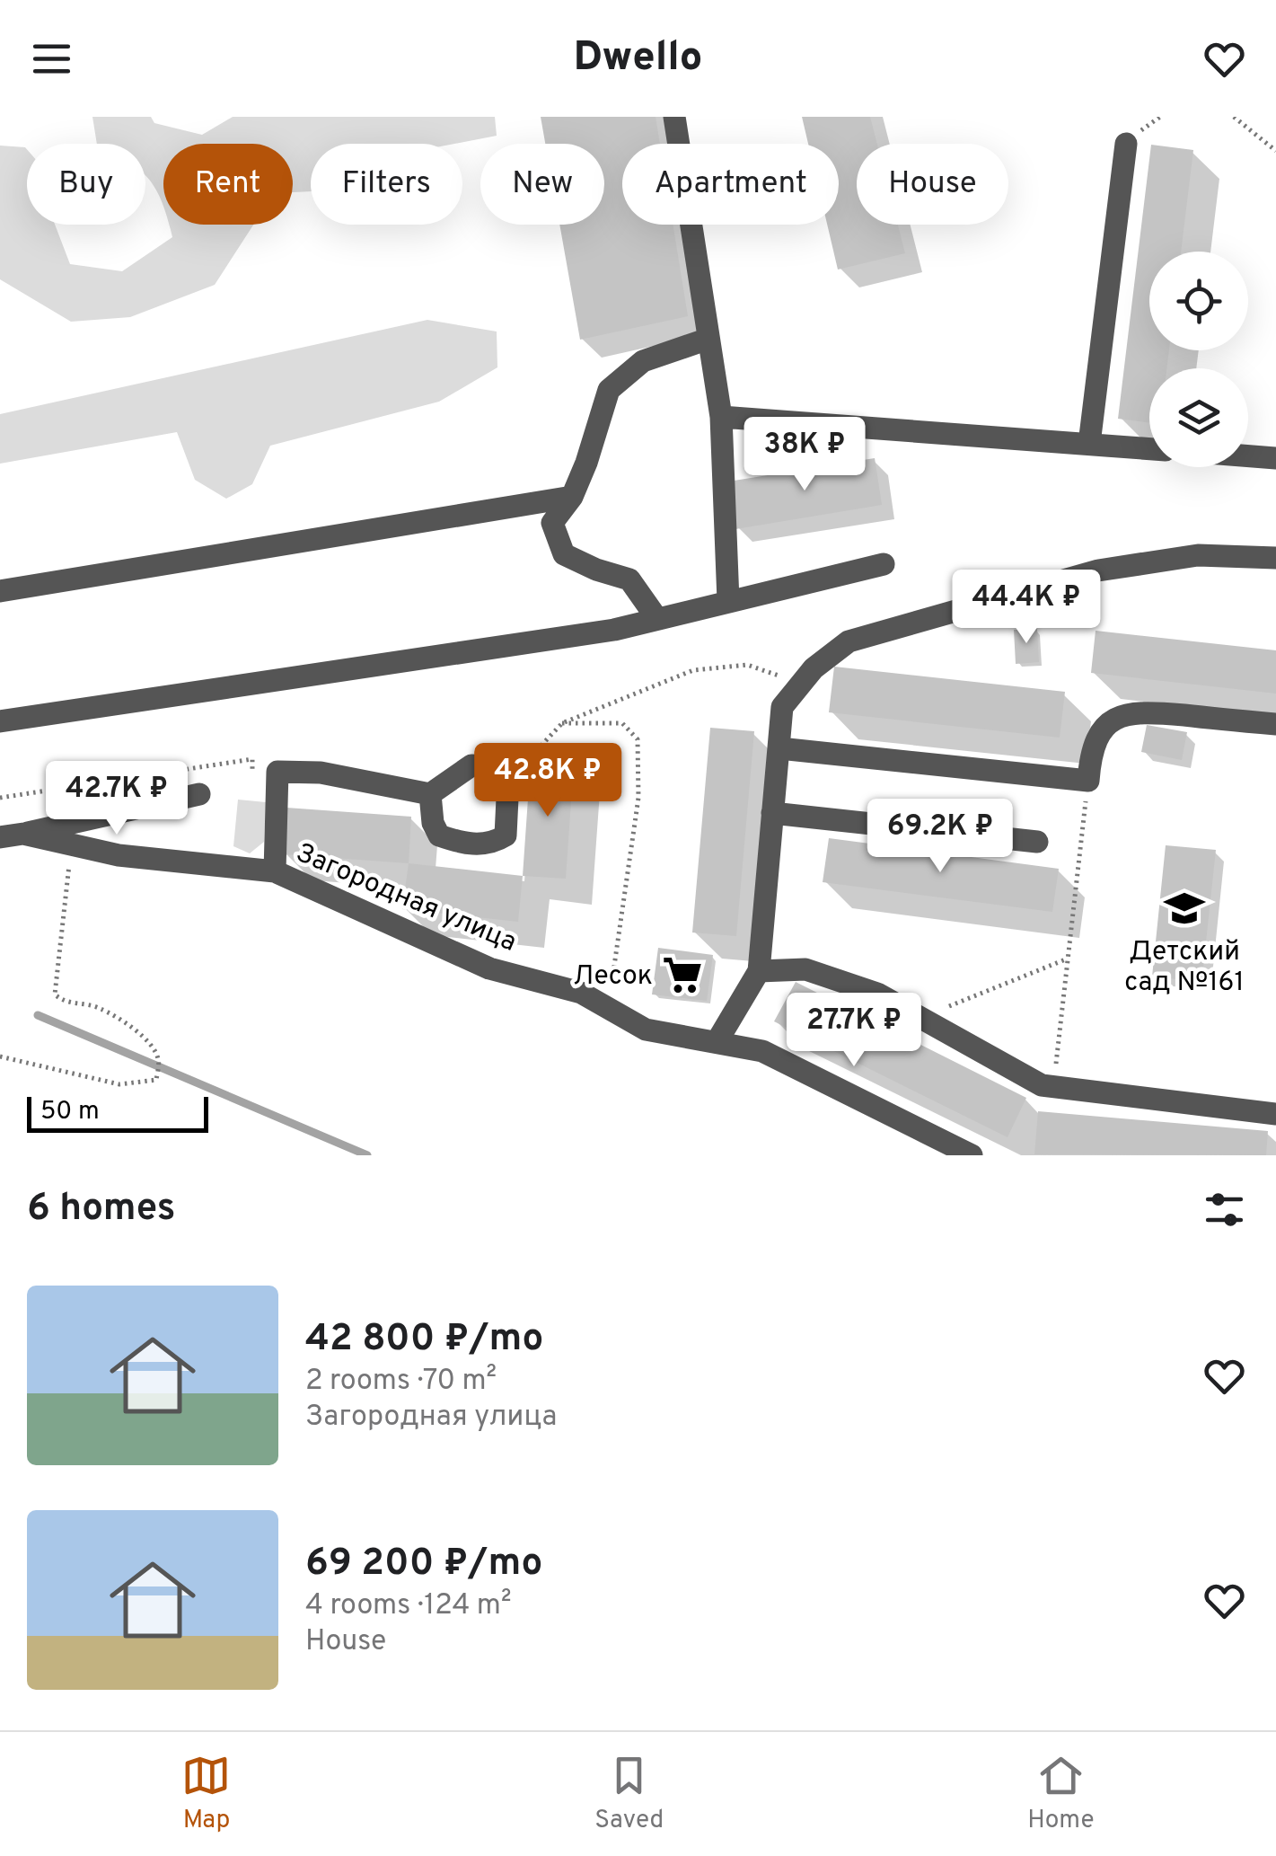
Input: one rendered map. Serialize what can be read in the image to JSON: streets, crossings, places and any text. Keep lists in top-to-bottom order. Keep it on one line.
{"streets":{"street":["Загородная улица"]},"places":{"school or university":["Детский сад №161"],"supermarket":["Лесок"]},"scale_bar":"50 m","page":{"header":"Dwello","chip":["Buy","Rent","Filters","New","Apartment","House"],"price":["38K ₽","44.4K ₽","42.8K ₽","42.7K ₽","69.2K ₽","27.7K ₽"],"scale":"50 m","heading":"6 homes","list":[{"name":"42 800 ₽/mo","note":"2 rooms · 70 m² · Загородная улица"},{"name":"69 200 ₽/mo","note":"4 rooms · 124 m² · House"}],"tabs":["Map","Saved","Home"]}}
